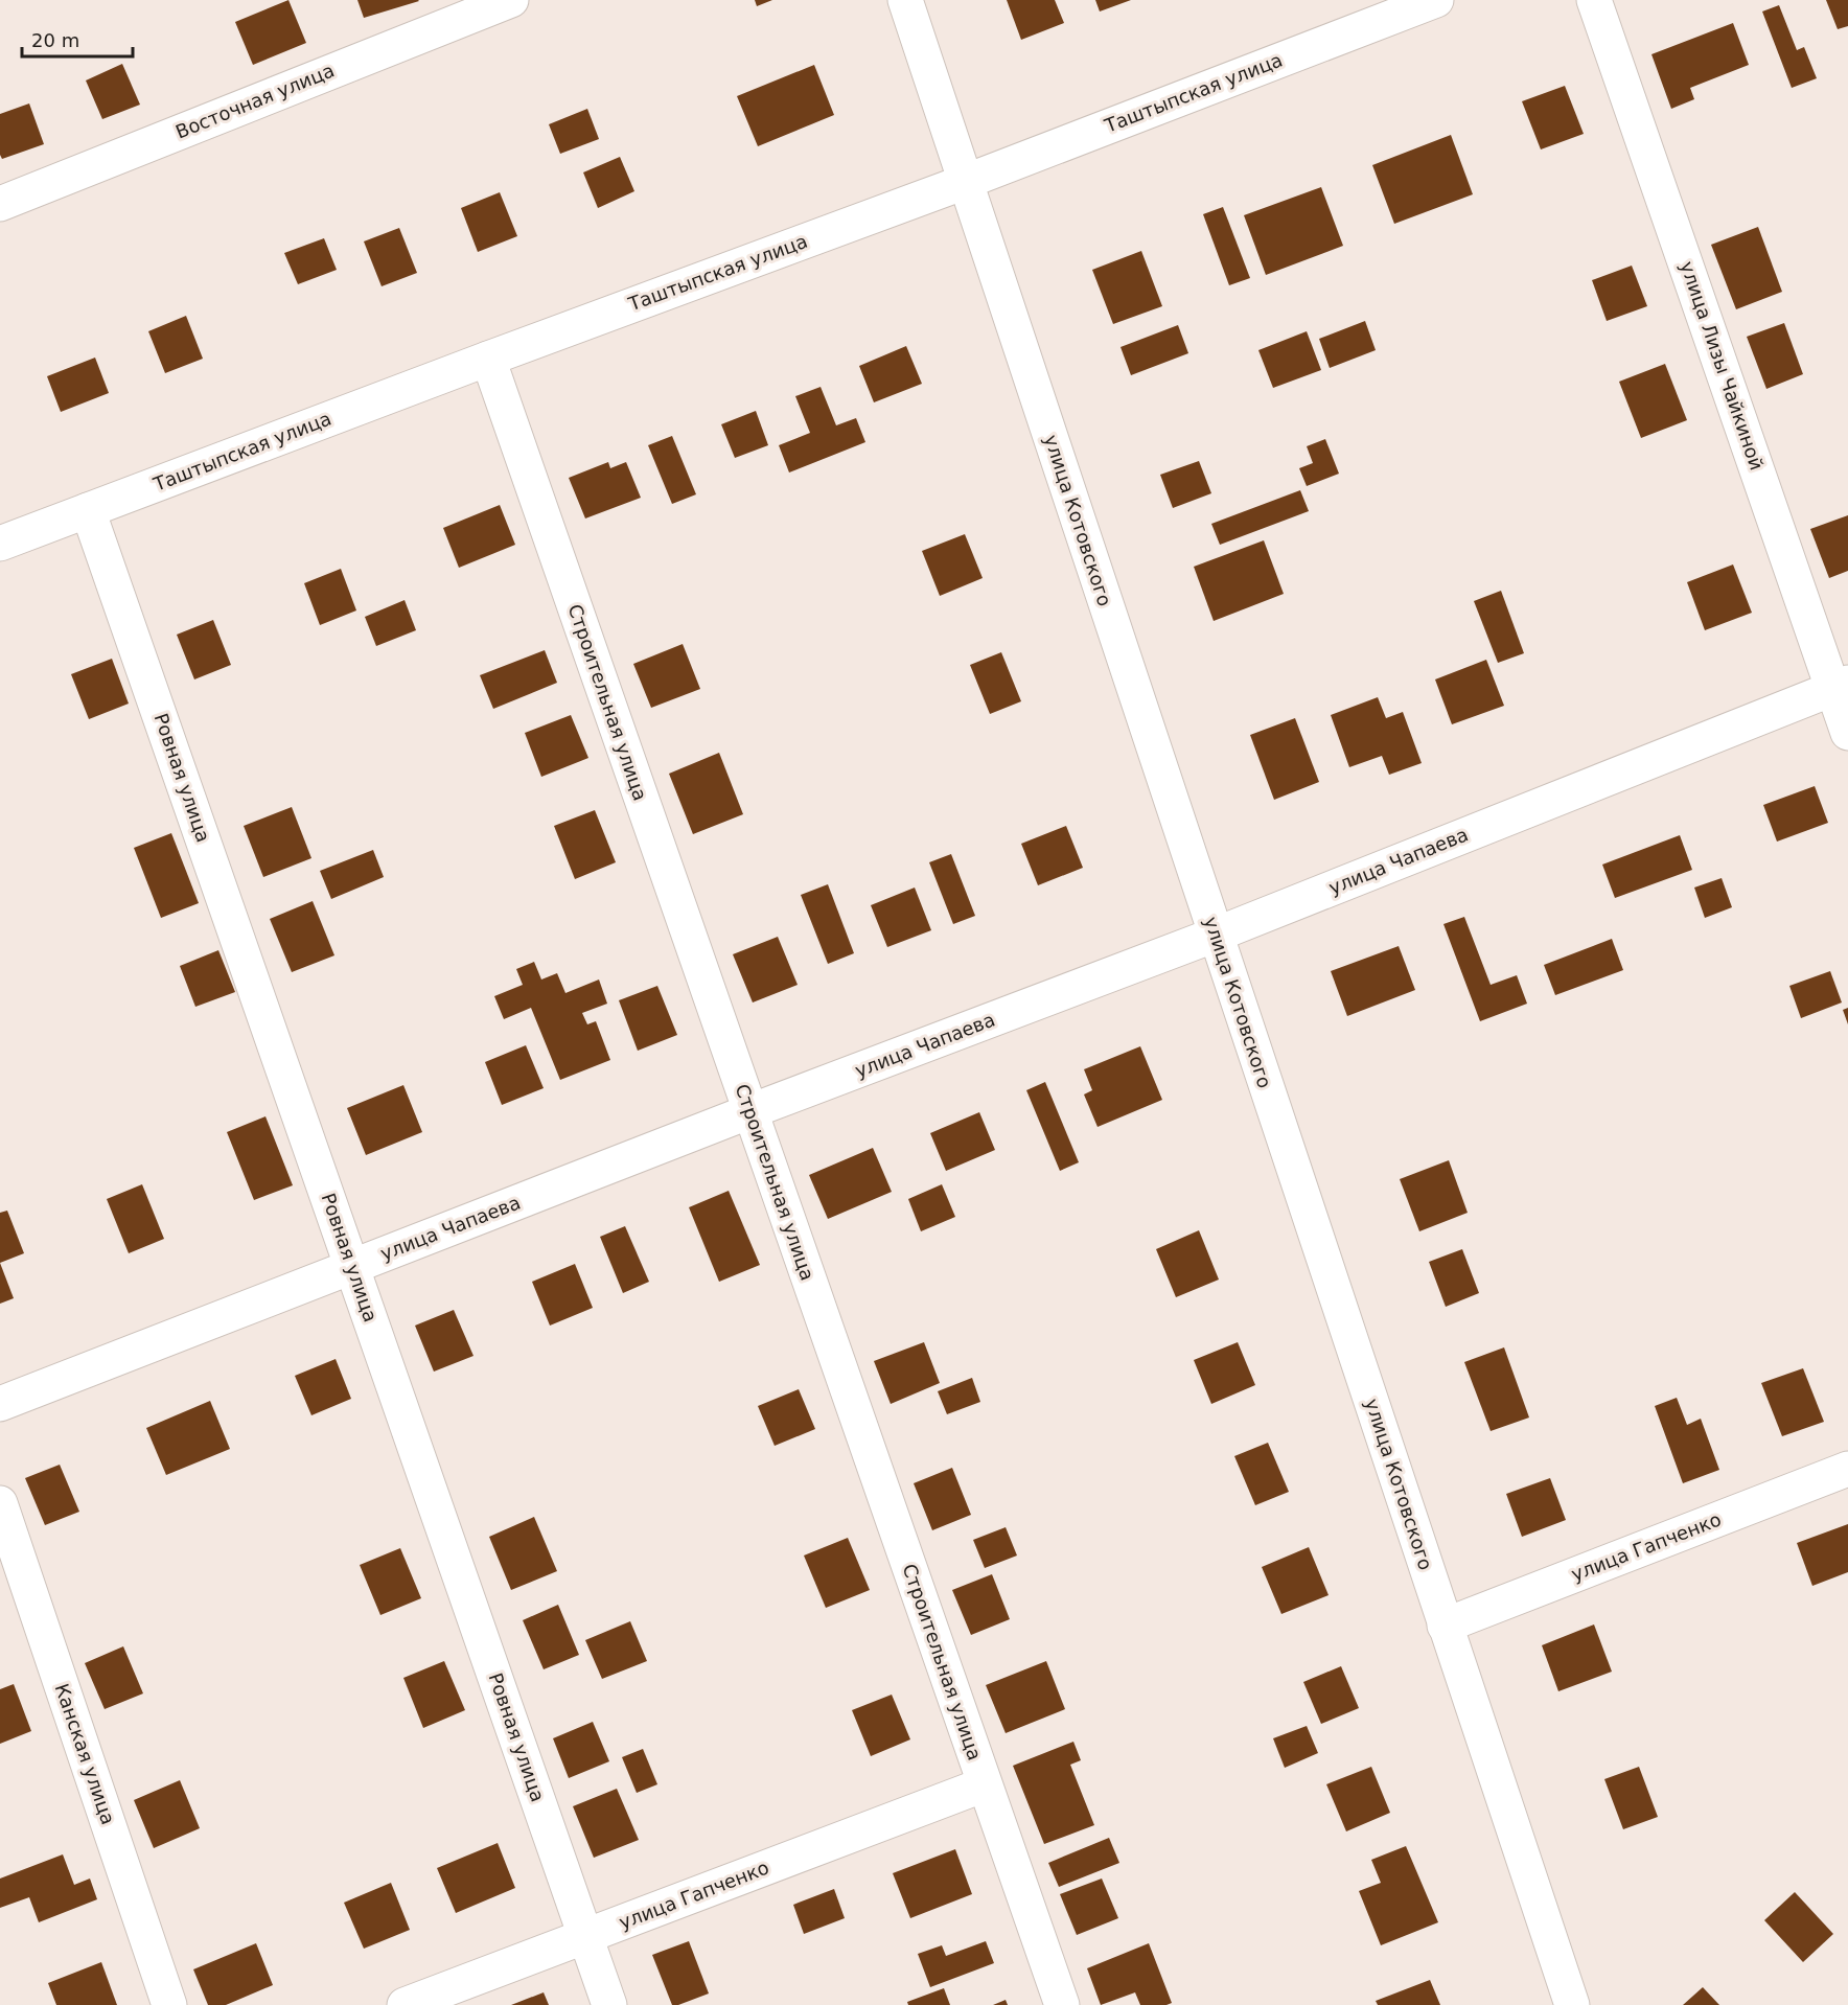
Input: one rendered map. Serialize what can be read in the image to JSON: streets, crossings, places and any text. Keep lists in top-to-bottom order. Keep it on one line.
{"streets":{"street":["Таштыпская улица","Восточная улица","улица Лизы Чайкиной","улица Котовского","Строительная улица","Ровная улица","улица Чапаева","улица Гапченко","Канская улица"]},"crossings":[["Таштыпская улица","улица Котовского"],["Таштыпская улица","Строительная улица"],["Таштыпская улица","Ровная улица"],["улица Лизы Чайкиной","улица Чапаева"],["улица Котовского","улица Чапаева"],["улица Котовского","улица Гапченко"],["Строительная улица","улица Чапаева"],["Строительная улица","улица Гапченко"],["Ровная улица","улица Чапаева"],["Ровная улица","улица Гапченко"]],"scale_bar":"20 m"}
